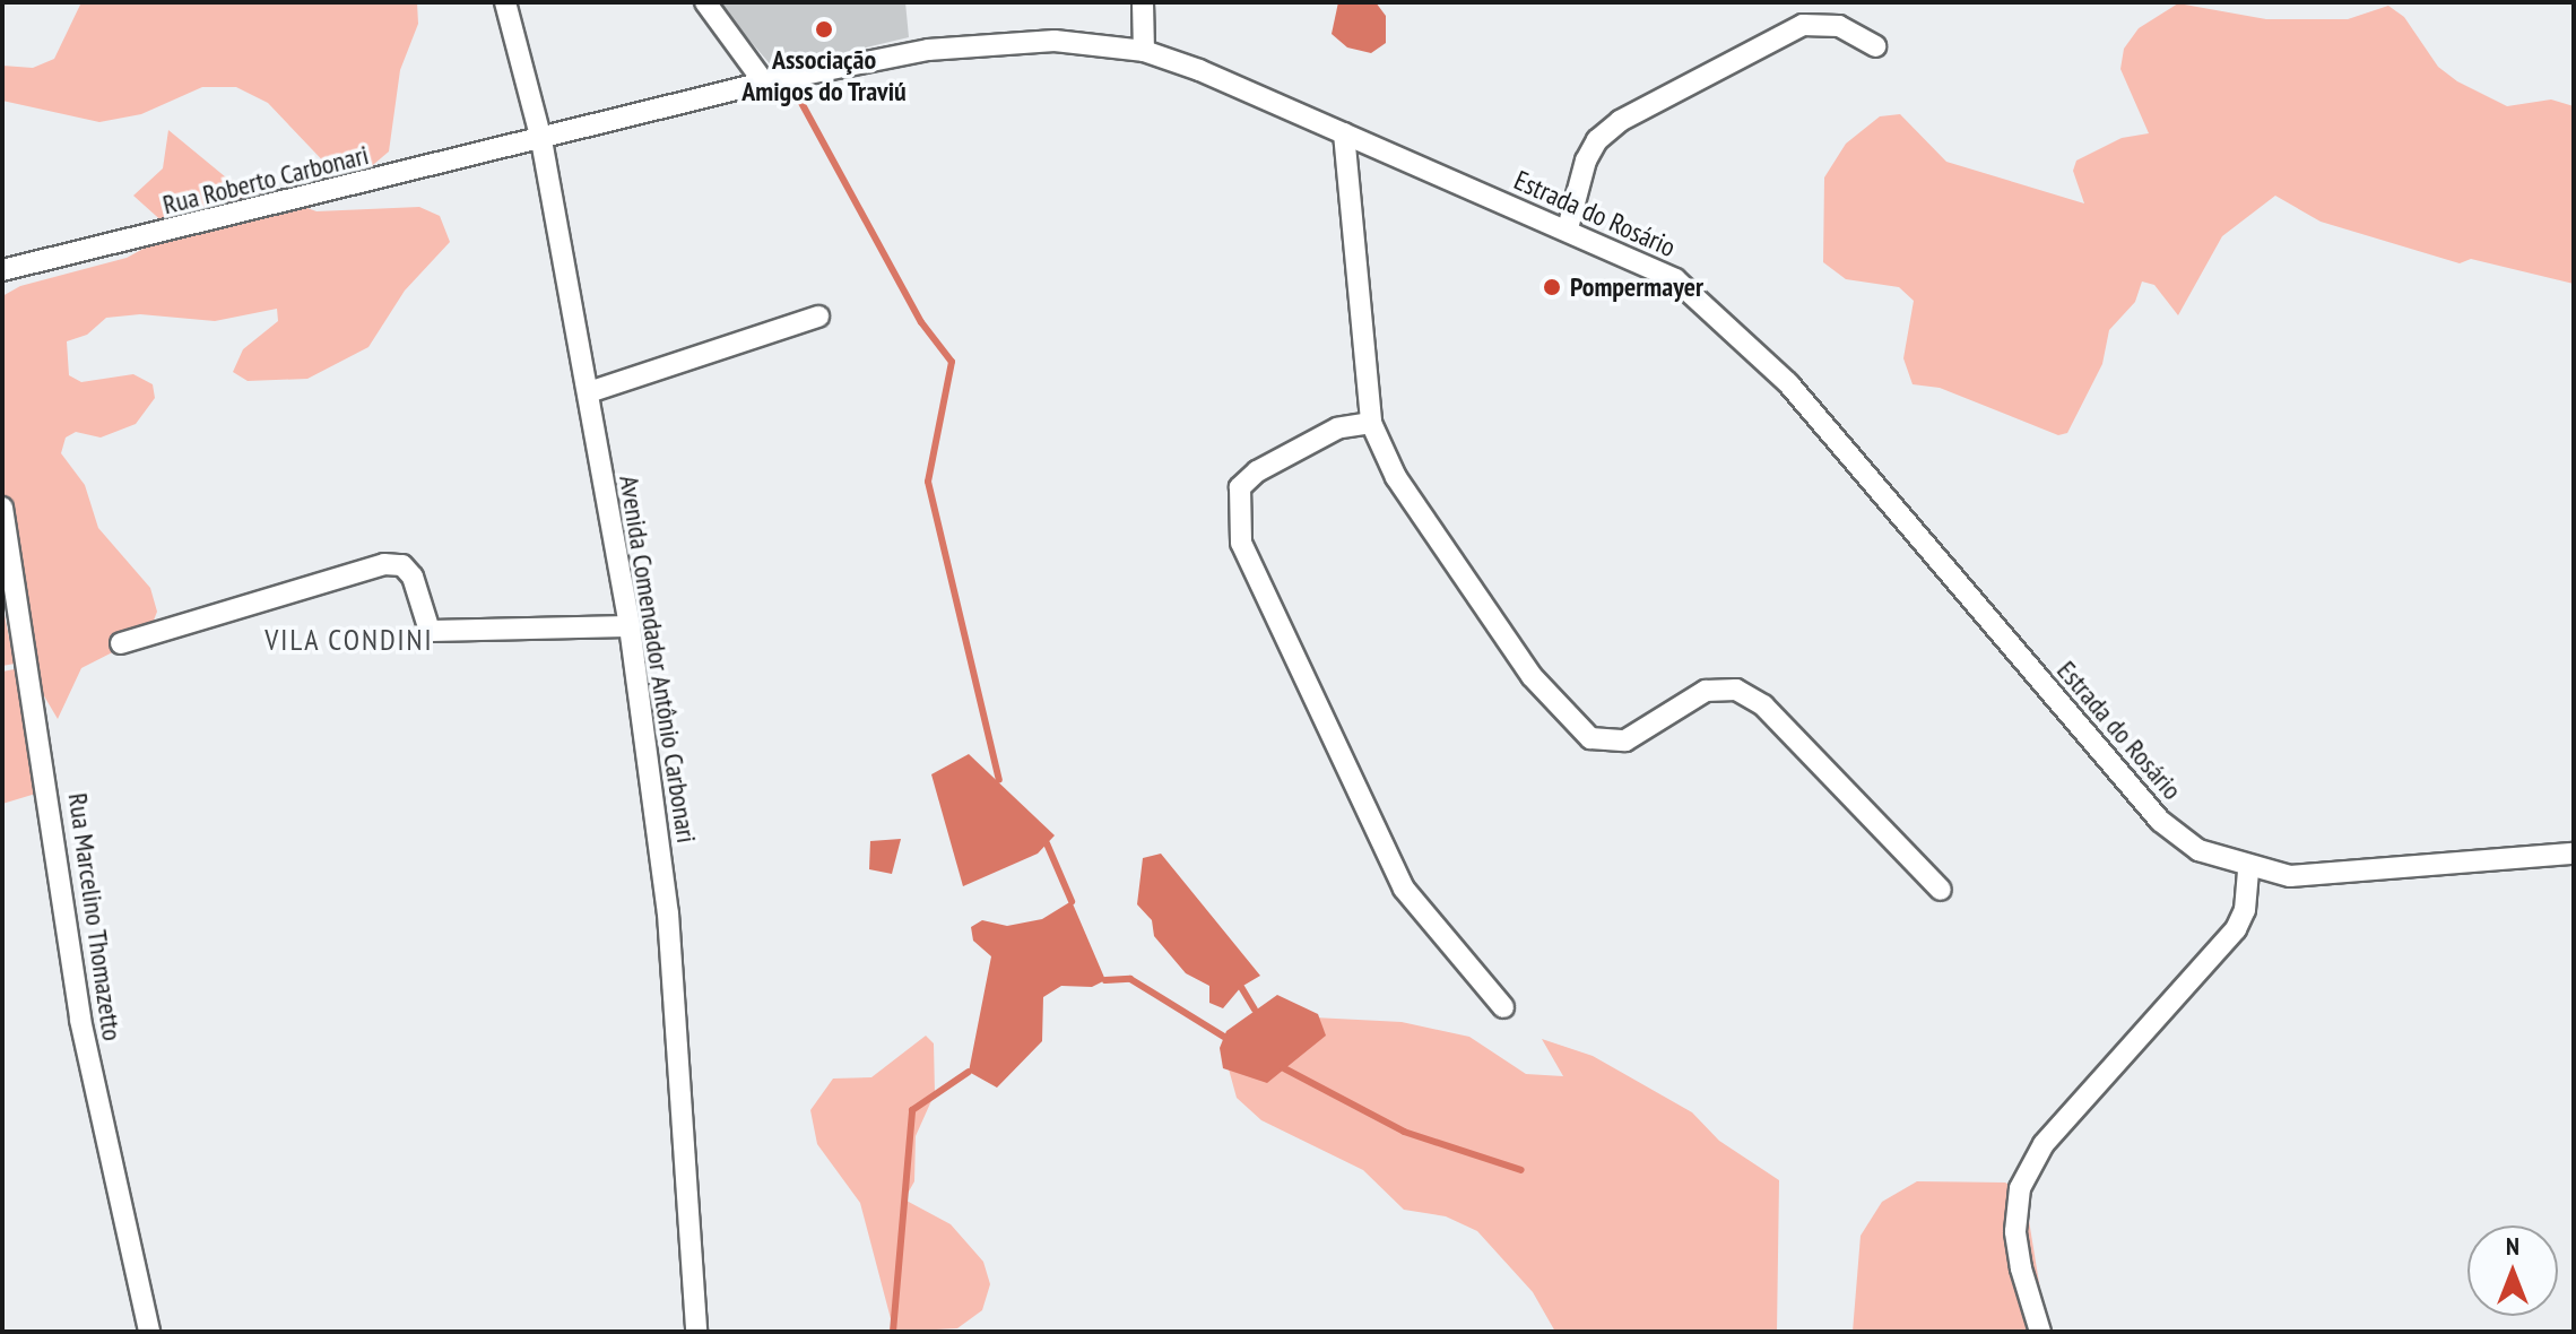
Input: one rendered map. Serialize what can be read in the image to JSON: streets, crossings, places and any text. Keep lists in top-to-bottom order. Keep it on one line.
{"streets":{"street":["Rua Roberto Carbonari","Estrada do Rosário","Avenida Comendador Antônio Carbonari","Rua Marcelino Thomazetto"]},"crossings":[["Rua Roberto Carbonari","Estrada do Rosário"],["Rua Roberto Carbonari","Avenida Comendador Antônio Carbonari"],["Estrada do Rosário","Avenida Comendador Antônio Carbonari"]],"districts":["VILA CONDINI"],"places":["Associação Amigos do Traviú","Pompermayer"],"north":"top"}
